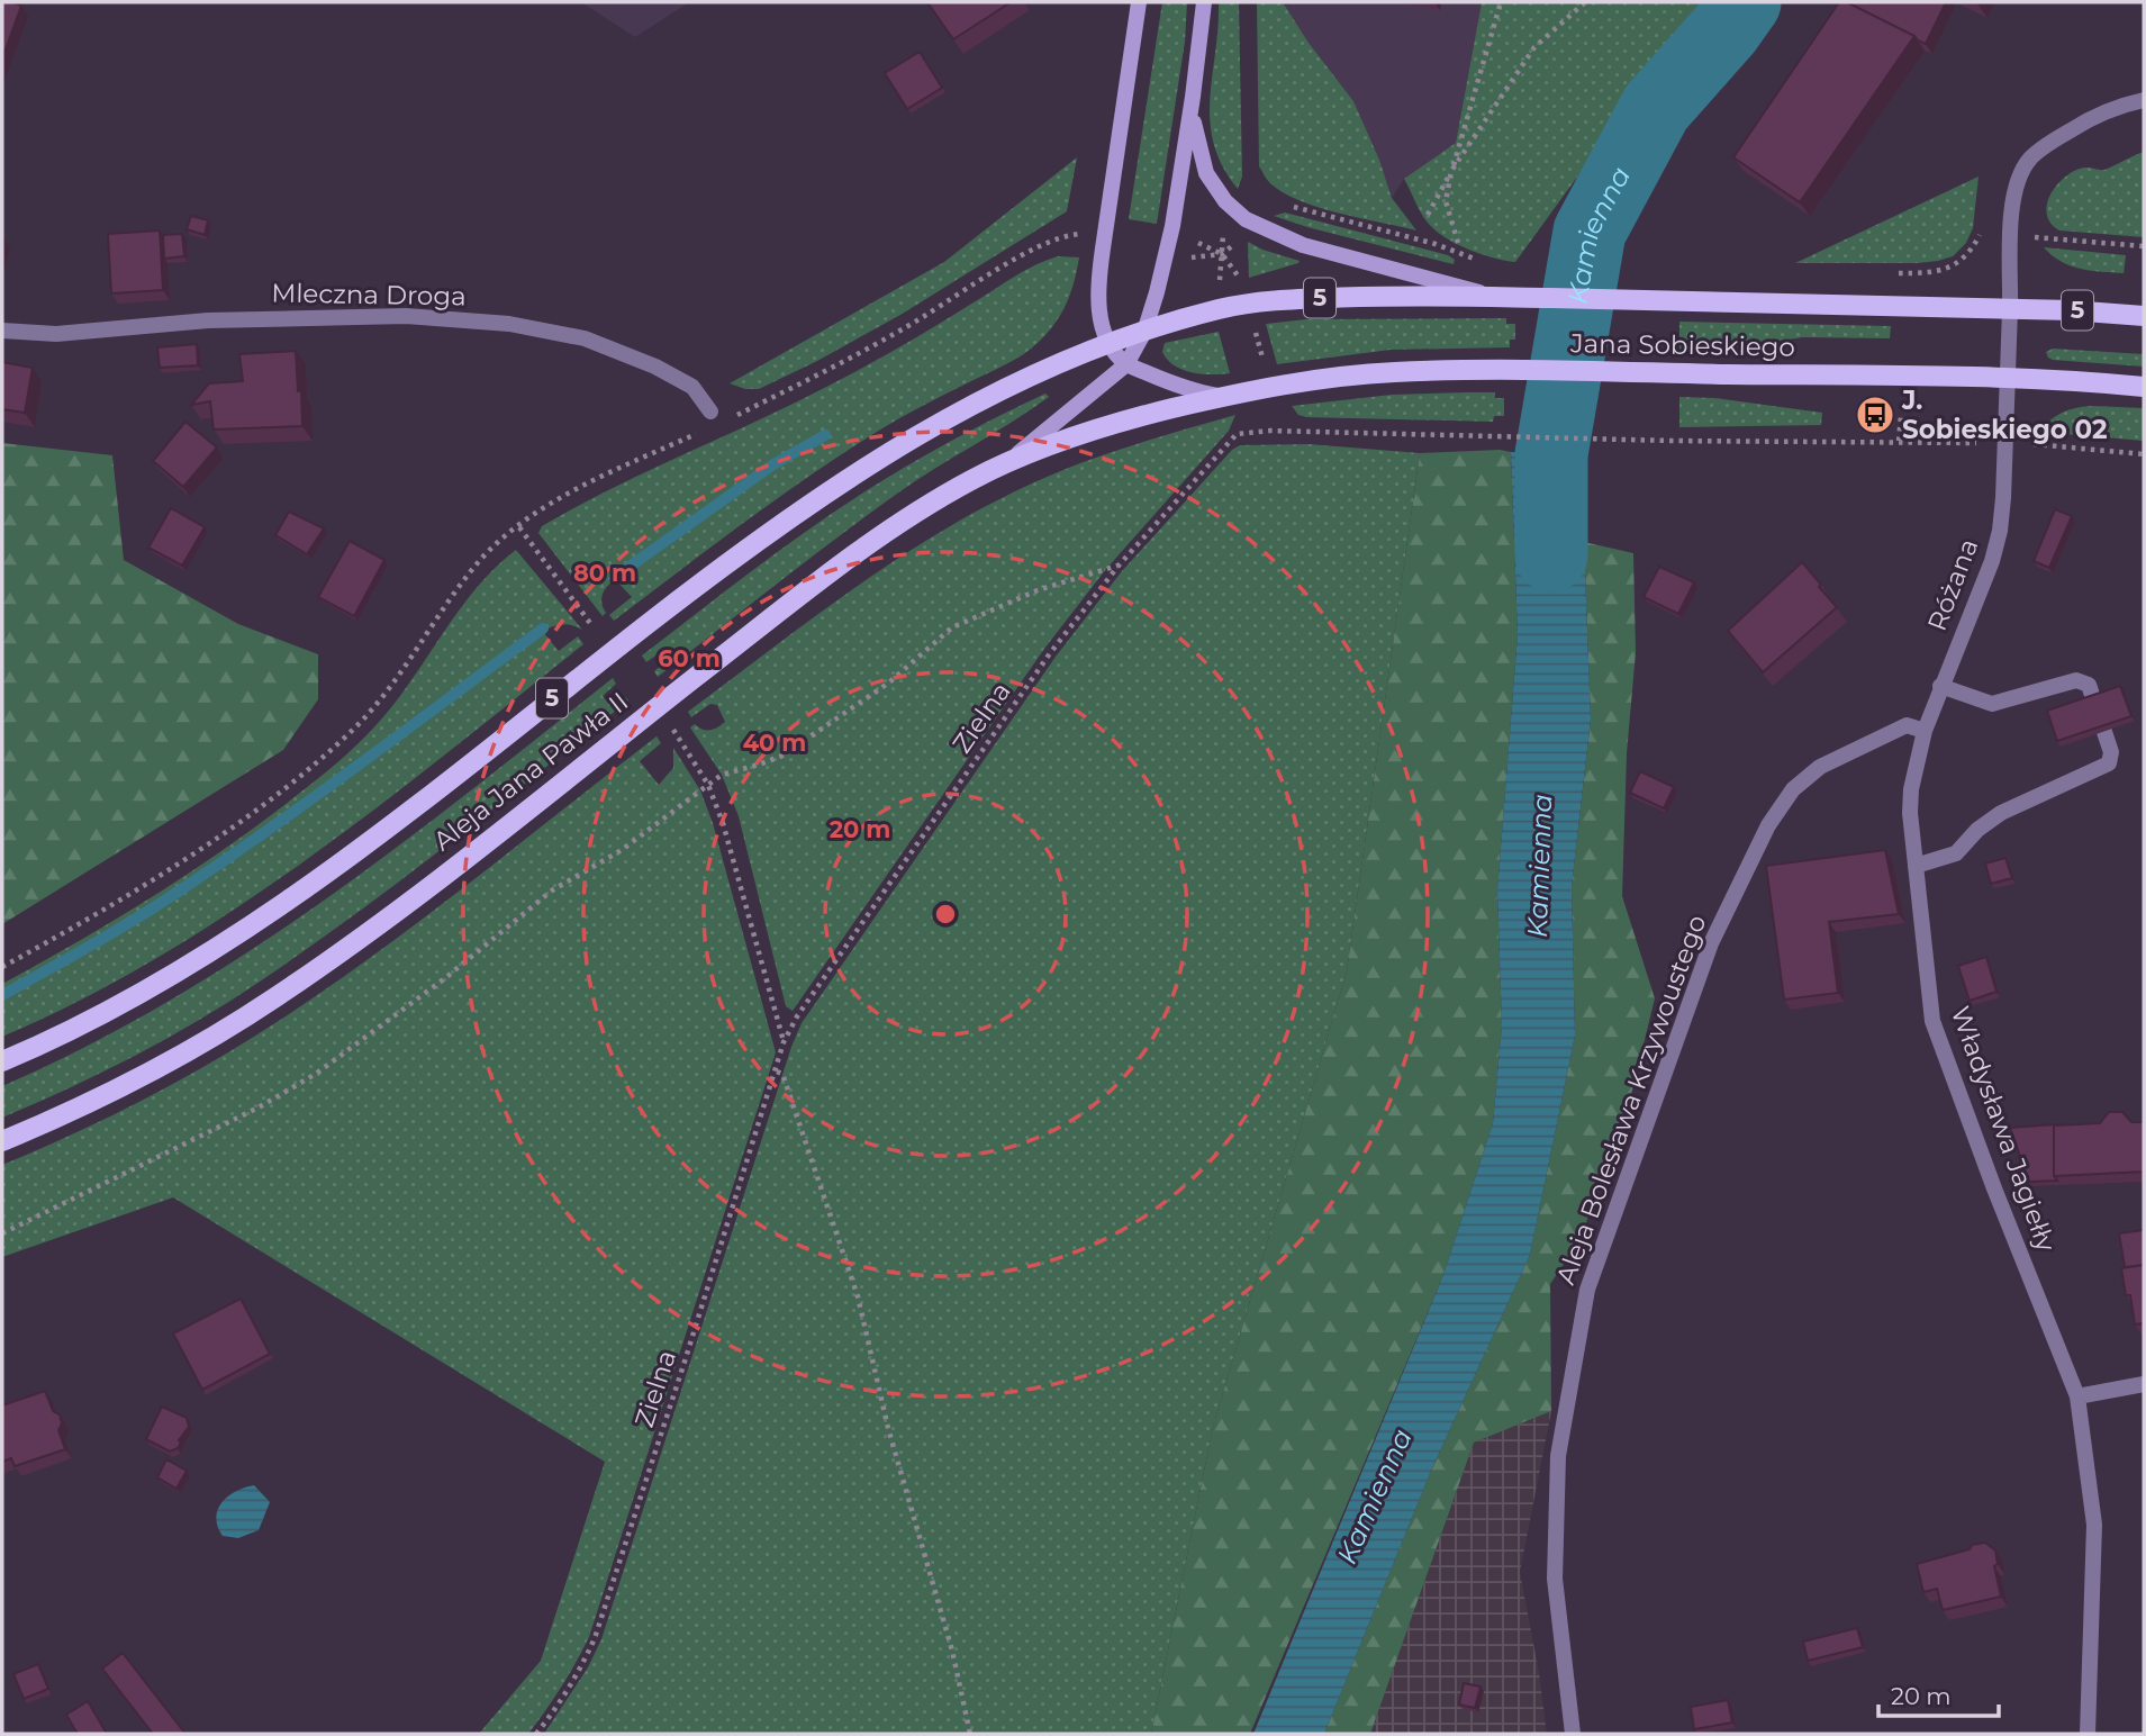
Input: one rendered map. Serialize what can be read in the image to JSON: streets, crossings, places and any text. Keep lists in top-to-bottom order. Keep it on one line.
{"streets":{"main road":["5","Jana Sobieskiego","Aleja Jana Pawła II"],"street":["Mleczna Droga","Różana","Aleja Bolesława Krzywoustego","Władysława Jagiełły"],"path":["Zielna"]},"crossings":[["5","Jana Sobieskiego"],["5","Aleja Jana Pawła II"],["Jana Sobieskiego","Różana"],["Jana Sobieskiego","Aleja Jana Pawła II"],["Różana","Aleja Bolesława Krzywoustego"],["Różana","Władysława Jagiełły"],["Aleja Bolesława Krzywoustego","Władysława Jagiełły"]],"water":["Kamienna"],"places":{"bus stop":["J. Sobieskiego 02"]},"scale_bar":"20 m","rings":["80 m","60 m","40 m","20 m"]}
